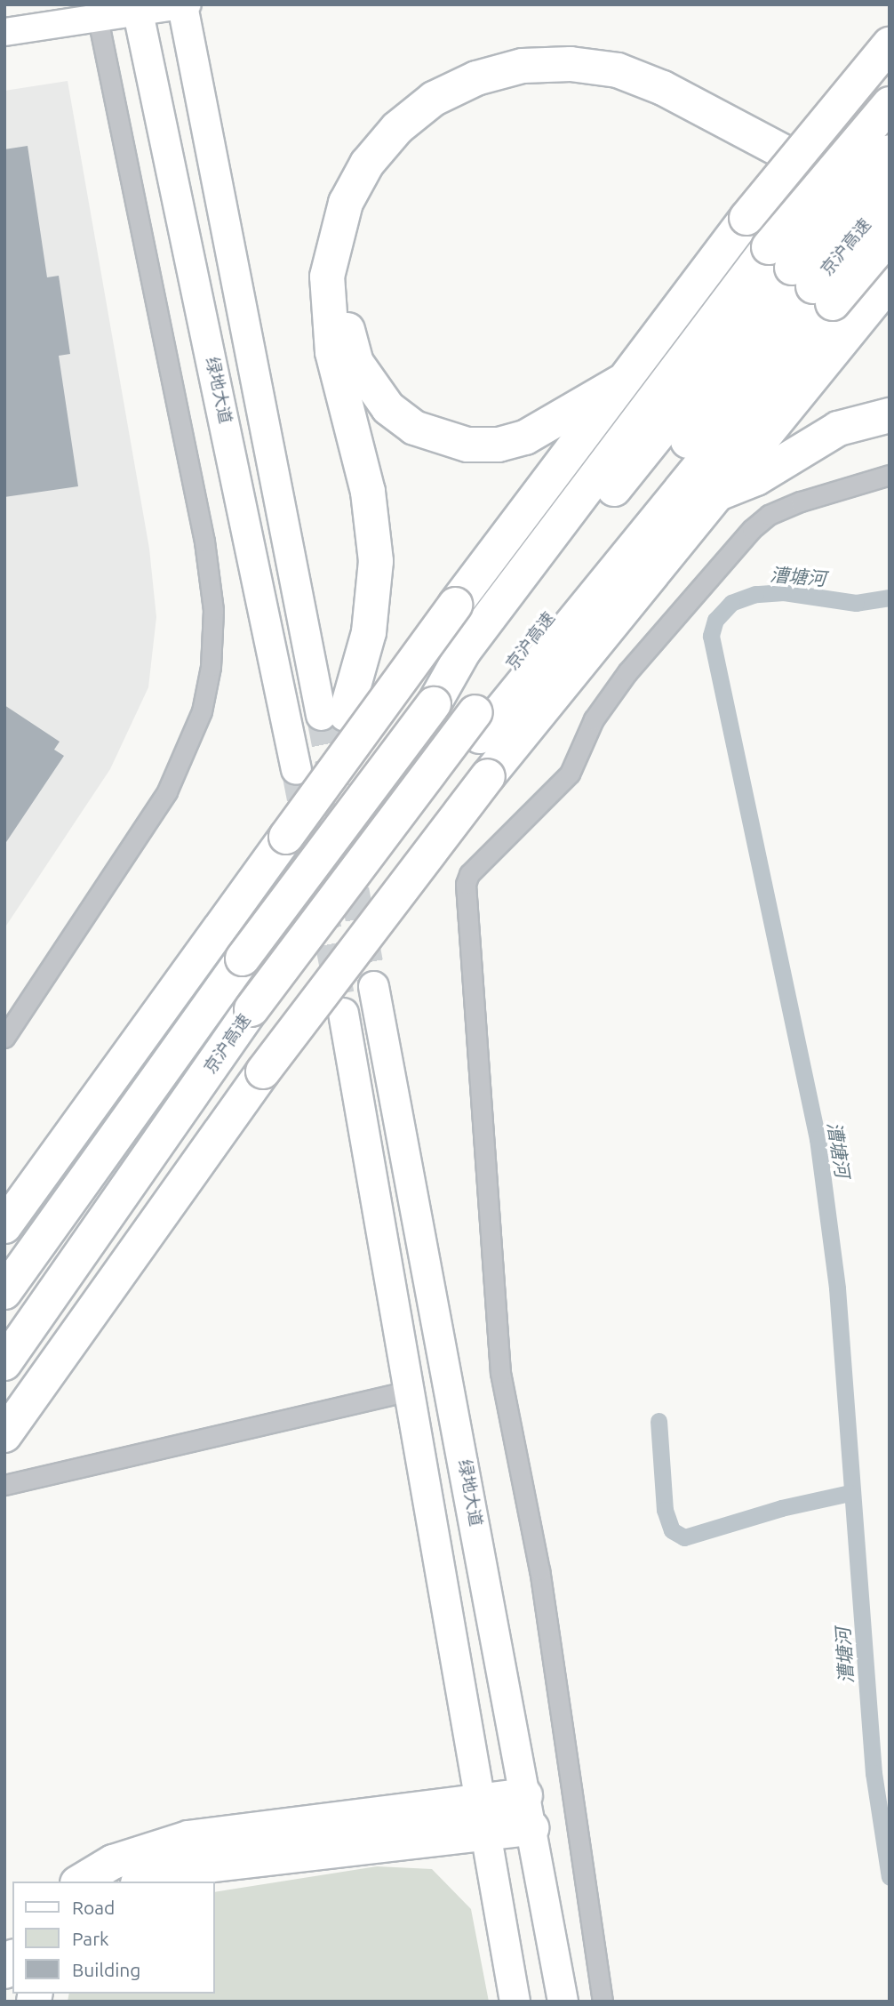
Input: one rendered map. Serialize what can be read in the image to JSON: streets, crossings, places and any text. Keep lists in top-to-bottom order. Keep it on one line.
{"streets":{"highway":["京沪高速"],"main road":["绿地大道"]},"water":["漕塘河"],"legend":["Road","Park","Building"]}
